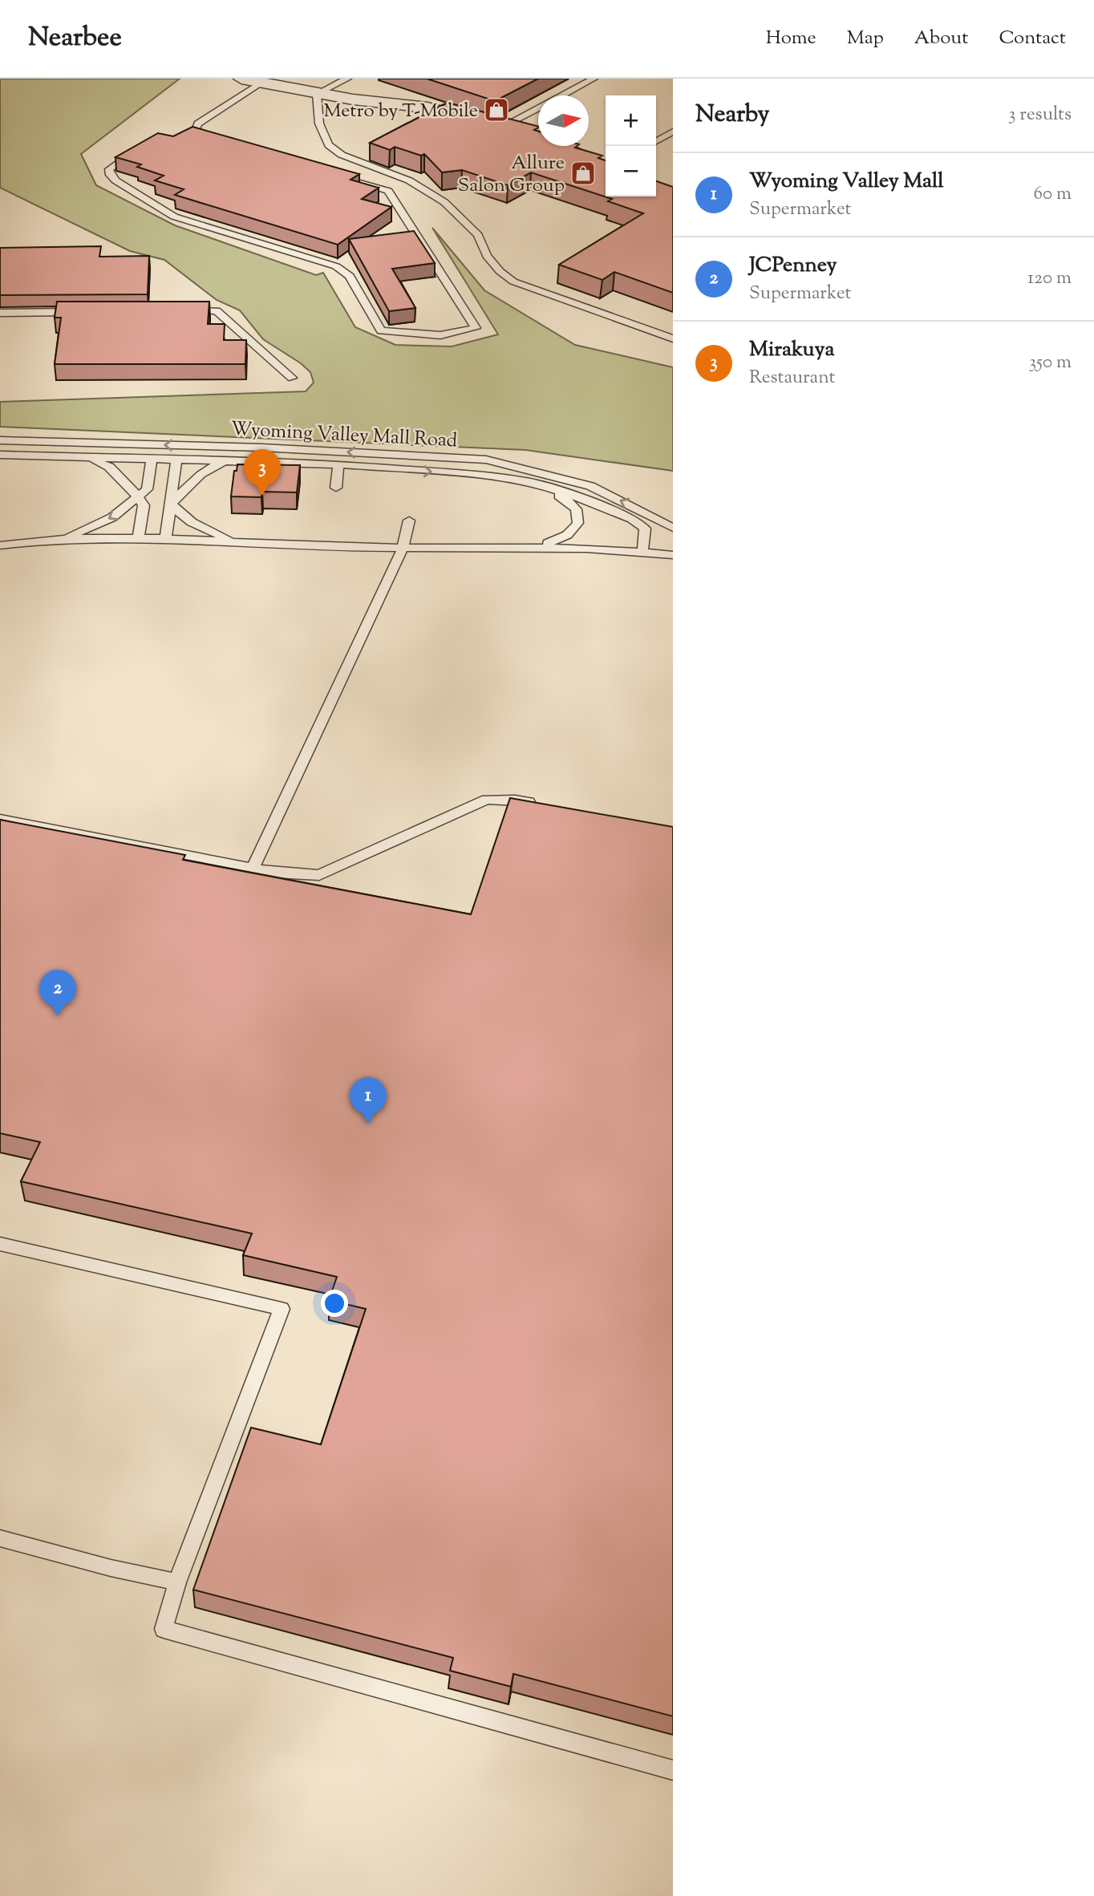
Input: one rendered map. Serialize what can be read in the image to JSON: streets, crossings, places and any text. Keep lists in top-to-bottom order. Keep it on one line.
{"streets":{"lane":["Wyoming Valley Mall Road"]},"places":{"shop":["Metro by T-Mobile","Allure Salon Group"]},"north":"right","page":{"header":"Nearbee","nav":["Home","Map","About","Contact"],"heading":["Nearby","3 results"],"map_buttons":["+","−"],"list":[{"mark":"1","name":"Wyoming Valley Mall","note":"Supermarket","value":"60 m"},{"mark":"2","name":"JCPenney","note":"Supermarket","value":"120 m"},{"mark":"3","name":"Mirakuya","note":"Restaurant","value":"350 m"}],"pins":["3","2","1"]}}
